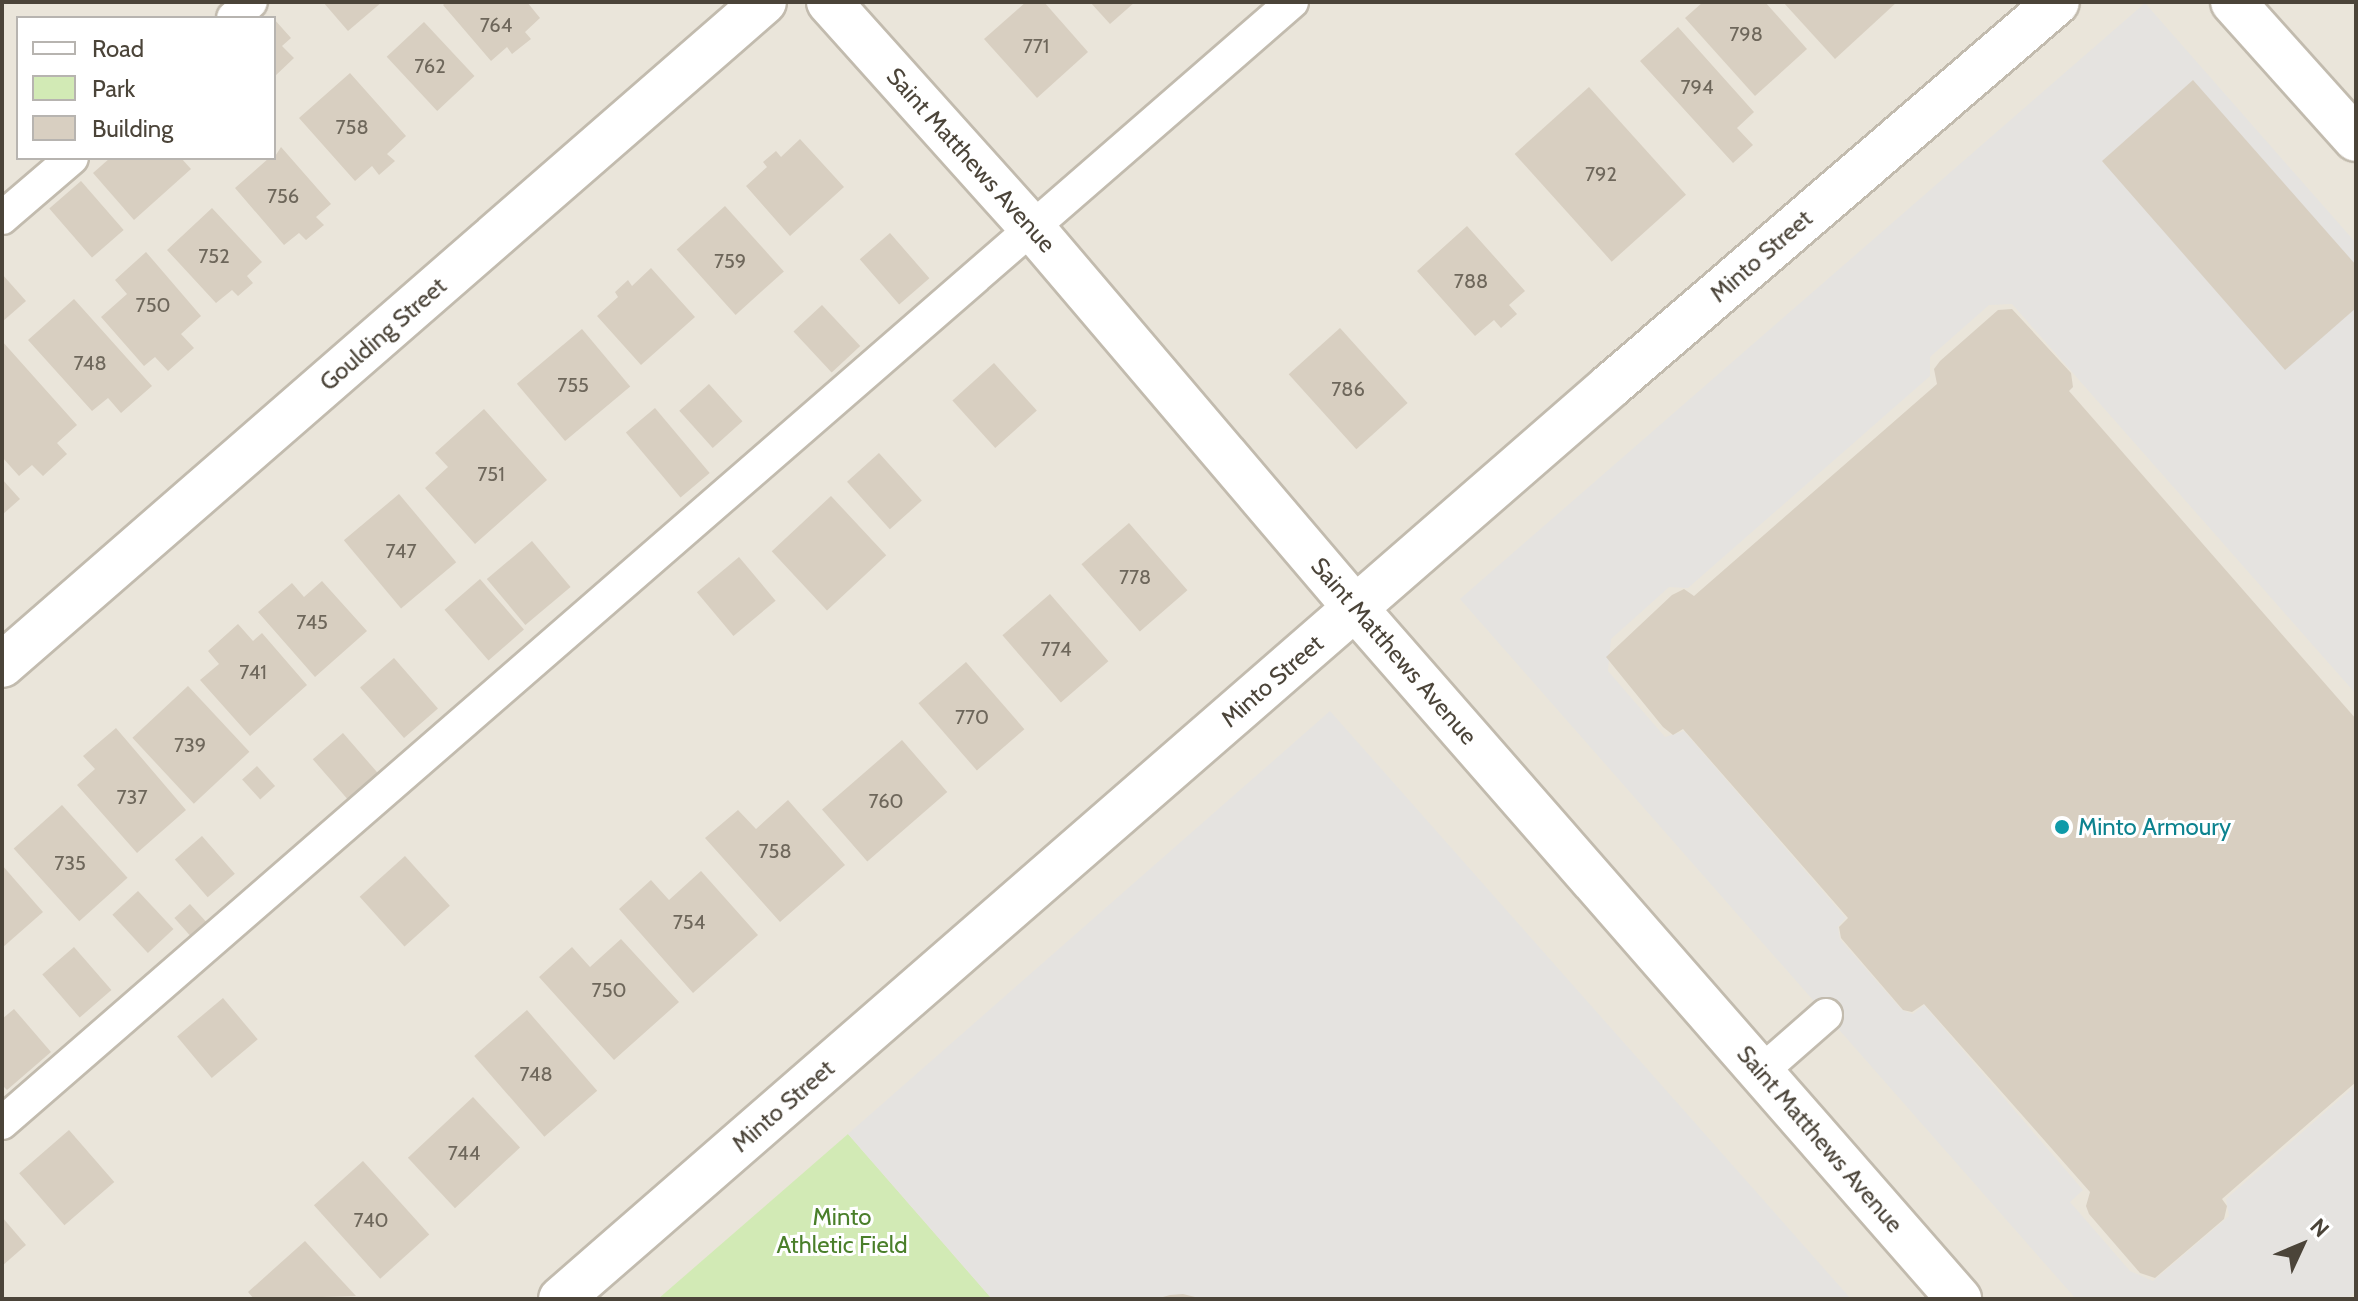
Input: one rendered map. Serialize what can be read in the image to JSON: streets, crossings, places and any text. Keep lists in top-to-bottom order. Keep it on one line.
{"streets":{"street":["Saint Matthews Avenue","Minto Street","Goulding Street"]},"crossings":[["Saint Matthews Avenue","Minto Street"]],"parks":["Minto Athletic Field"],"places":["Minto Armoury"],"house_numbers":["764","798","771","762","794","758","792","756","752","759","788","750","748","755","786","751","747","778","745","774","741","770","739","737","760","758","735","754","750","748","744","740"],"legend":["Road","Park","Building"],"north":"top right"}
